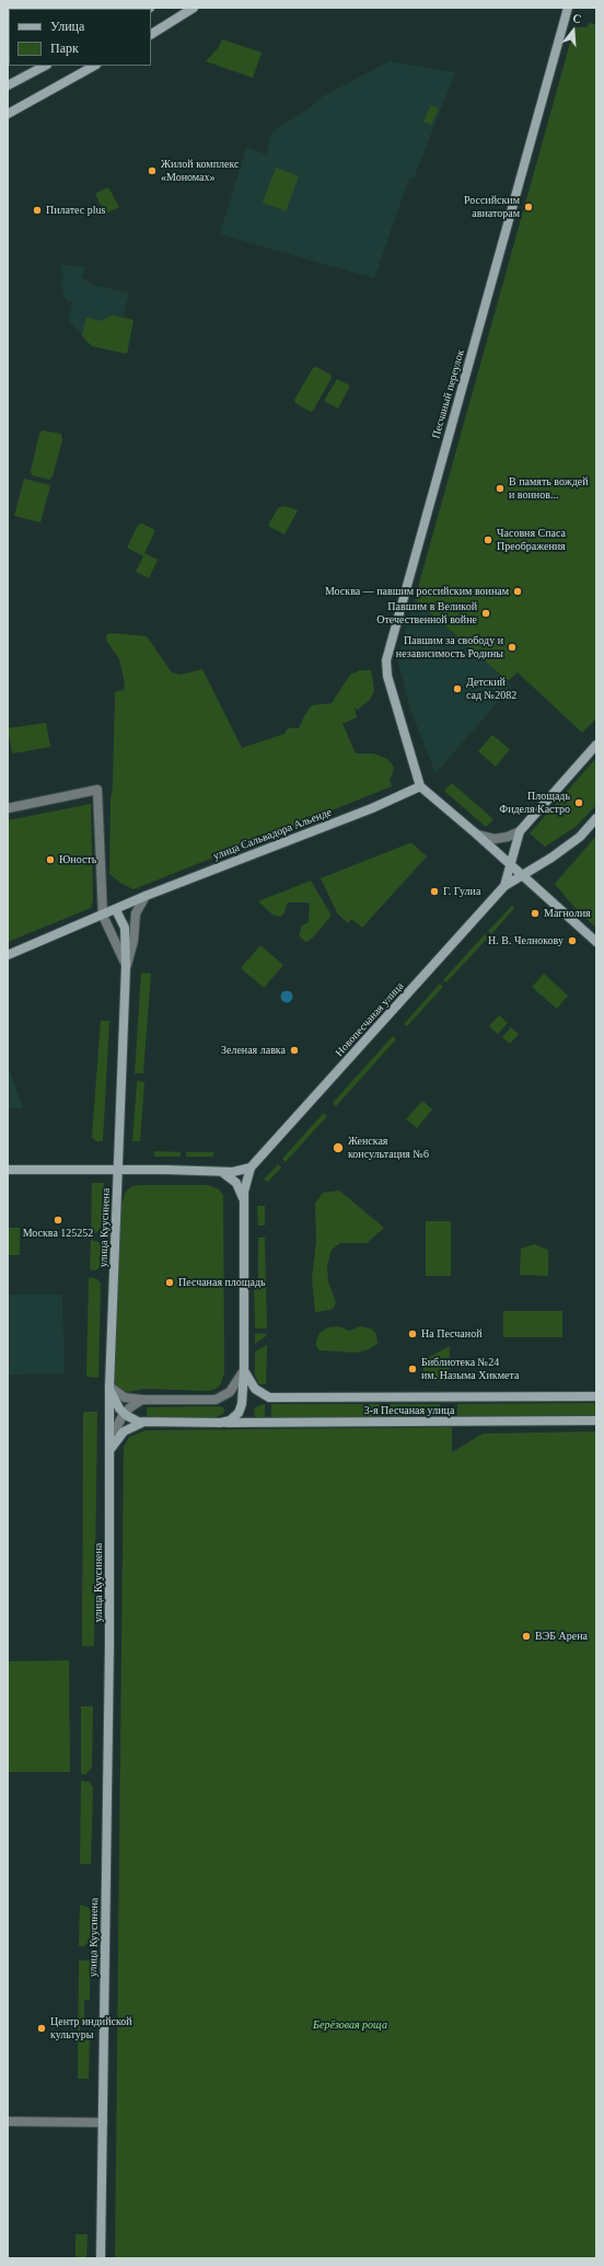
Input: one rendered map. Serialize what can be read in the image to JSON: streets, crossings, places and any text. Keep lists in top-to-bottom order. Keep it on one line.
{"streets":{"street":["Песчаный переулок","улица Сальвадора Альенде","Новопесчаная улица","улица Куусинена","3-я Песчаная улица"]},"crossings":[["Песчаный переулок","улица Сальвадора Альенде"],["улица Сальвадора Альенде","улица Куусинена"]],"parks":["Берёзовая роща"],"places":["Жилой комплекс «Мономах»","Российским авиаторам","Пилатес plus","В память вождей и воинов...","Часовня Спаса Преображения","Москва — павшим российским воинам","Павшим в Великой Отечественной войне","Павшим за свободу и независимость Родины","Детский сад №2082","Площадь Фиделя Кастро","Юность","Г. Гулиа","Магнолия","Н. В. Челнокову","Зеленая лавка","Женская консультация №6","Москва 125252","Песчаная площадь","На Песчаной","Библиотека №24 им. Назыма Хикмета","ВЭБ Арена","Центр индийской культуры"],"legend":["Улица","Парк"],"north":"top"}
